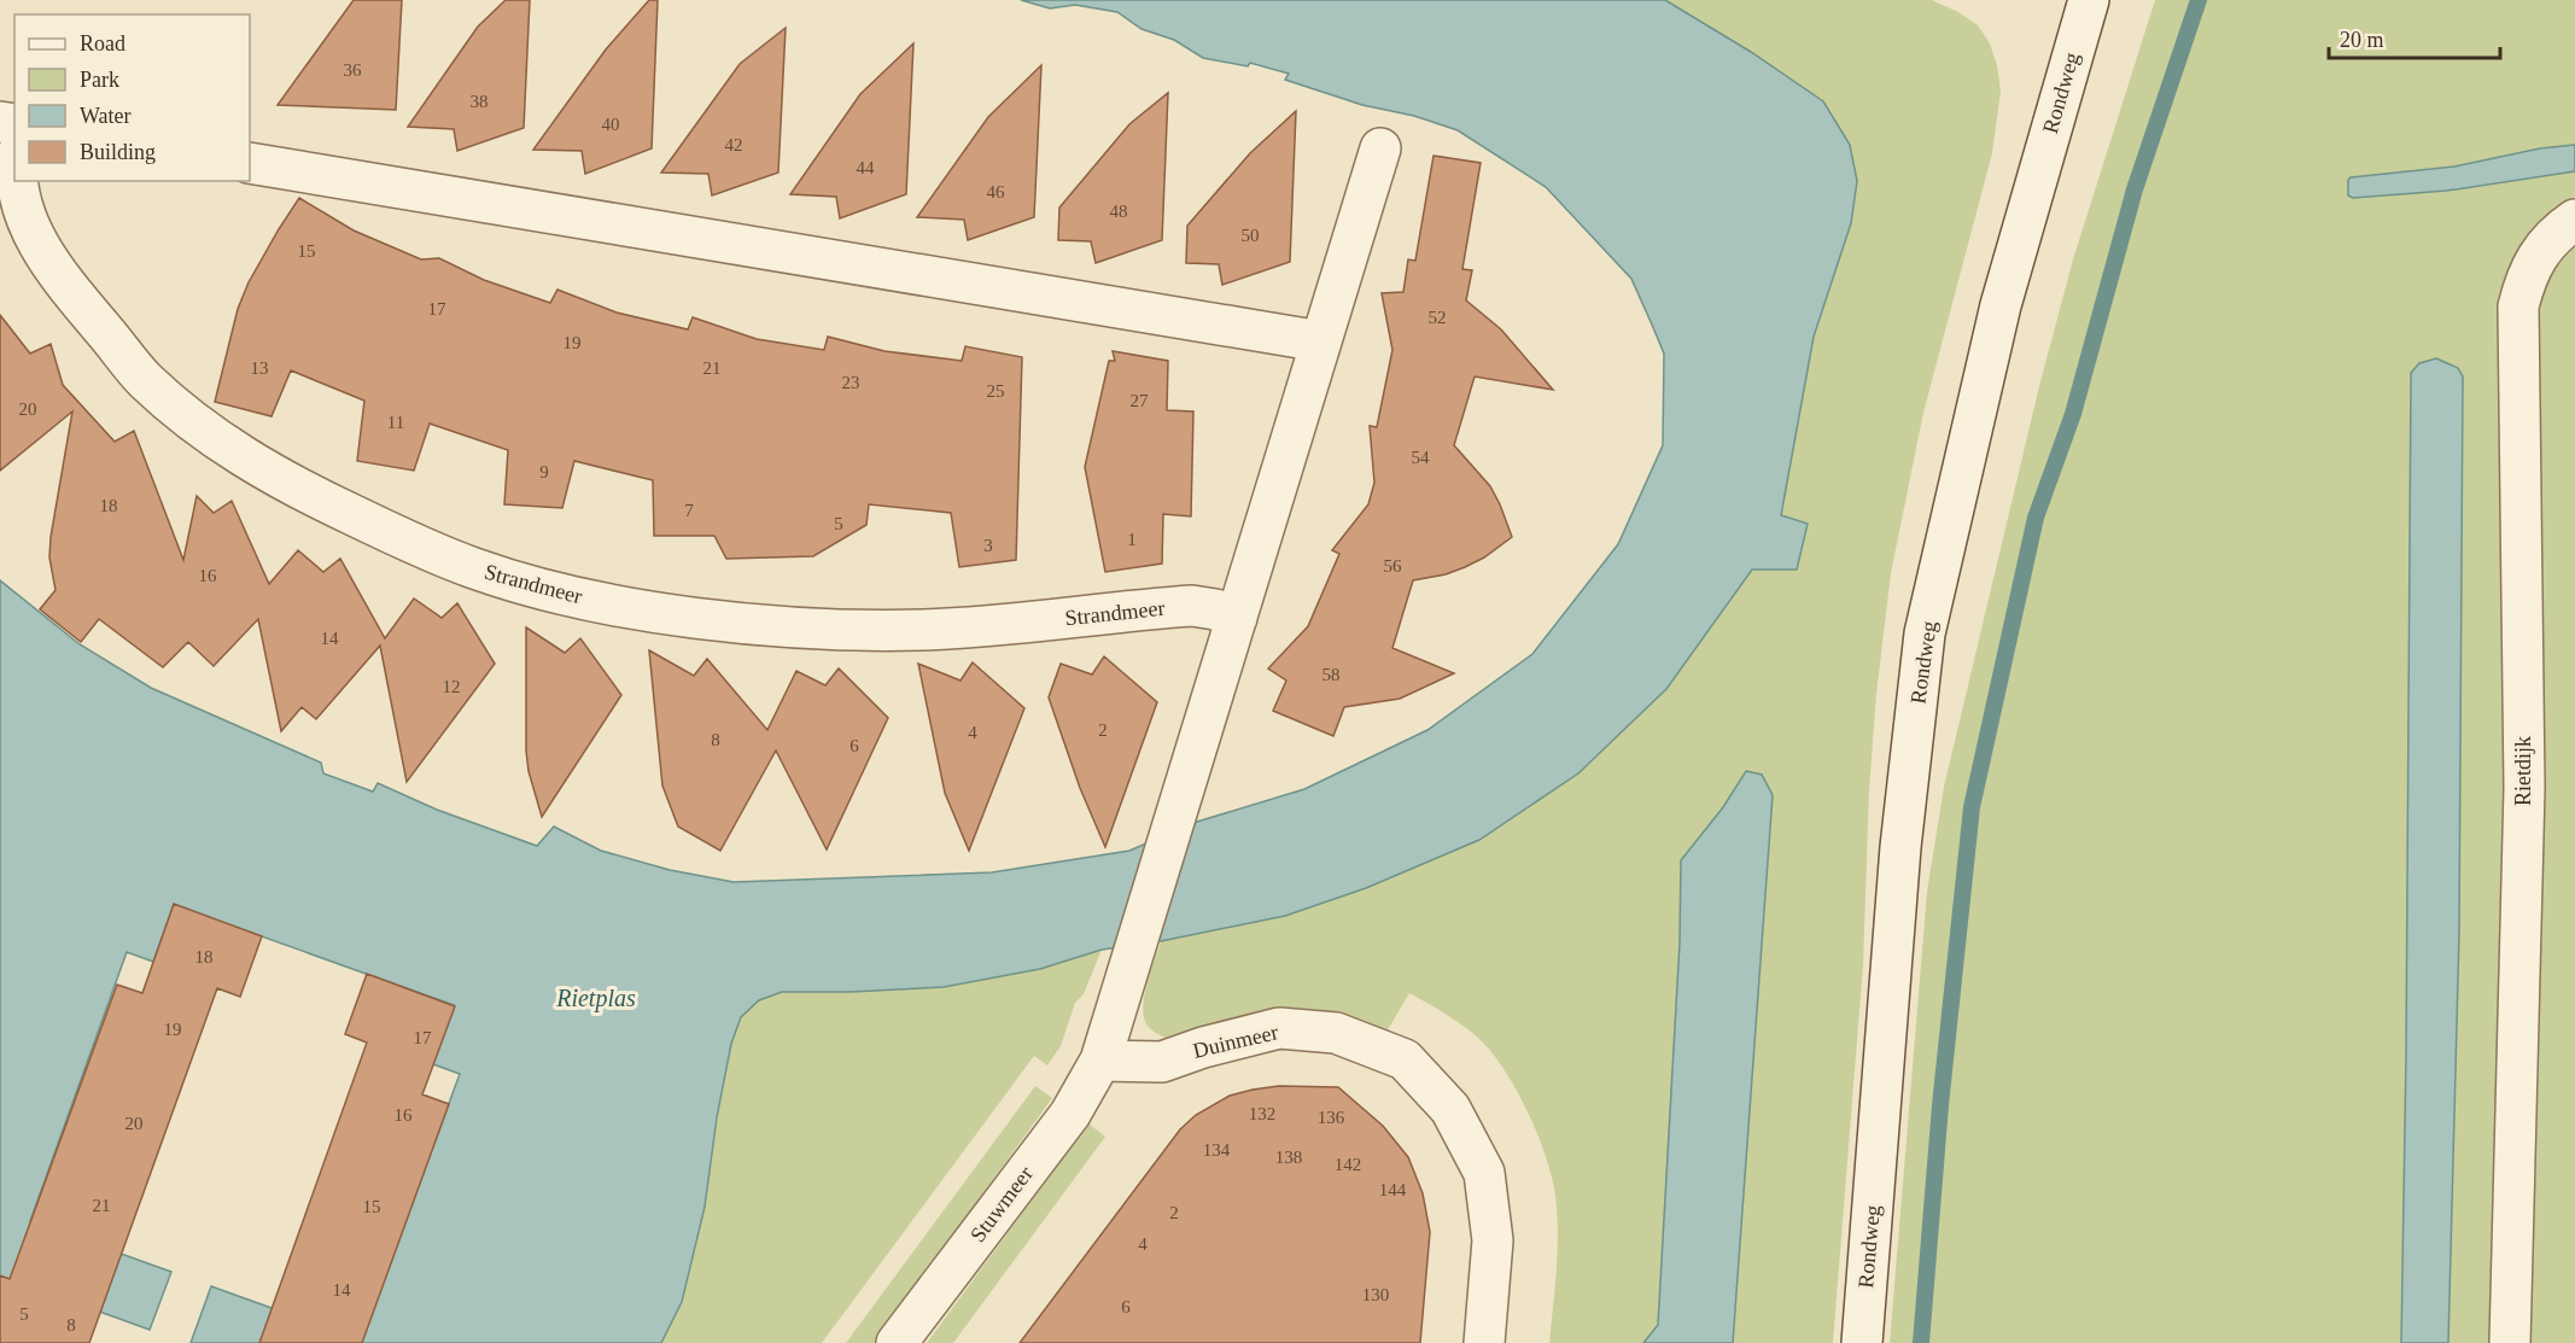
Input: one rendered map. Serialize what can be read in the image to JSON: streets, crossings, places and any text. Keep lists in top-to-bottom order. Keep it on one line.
{"streets":{"street":["Rondweg","Strandmeer","Rietdijk","Duinmeer","Stuwmeer"]},"crossings":[["Duinmeer","Stuwmeer"]],"water":["Rietplas"],"house_numbers":["36","38","40","42","44","46","48","50","15","17","52","19","13","21","23","25","27","20","11","54","9","18","7","5","1","3","56","16","14","58","12","2","4","8","6","18","19","17","132","16","136","20","134","138","142","144","21","15","2","4","14","130","6","5","8"],"legend":["Road","Park","Water","Building"],"scale_bar":"20 m"}
